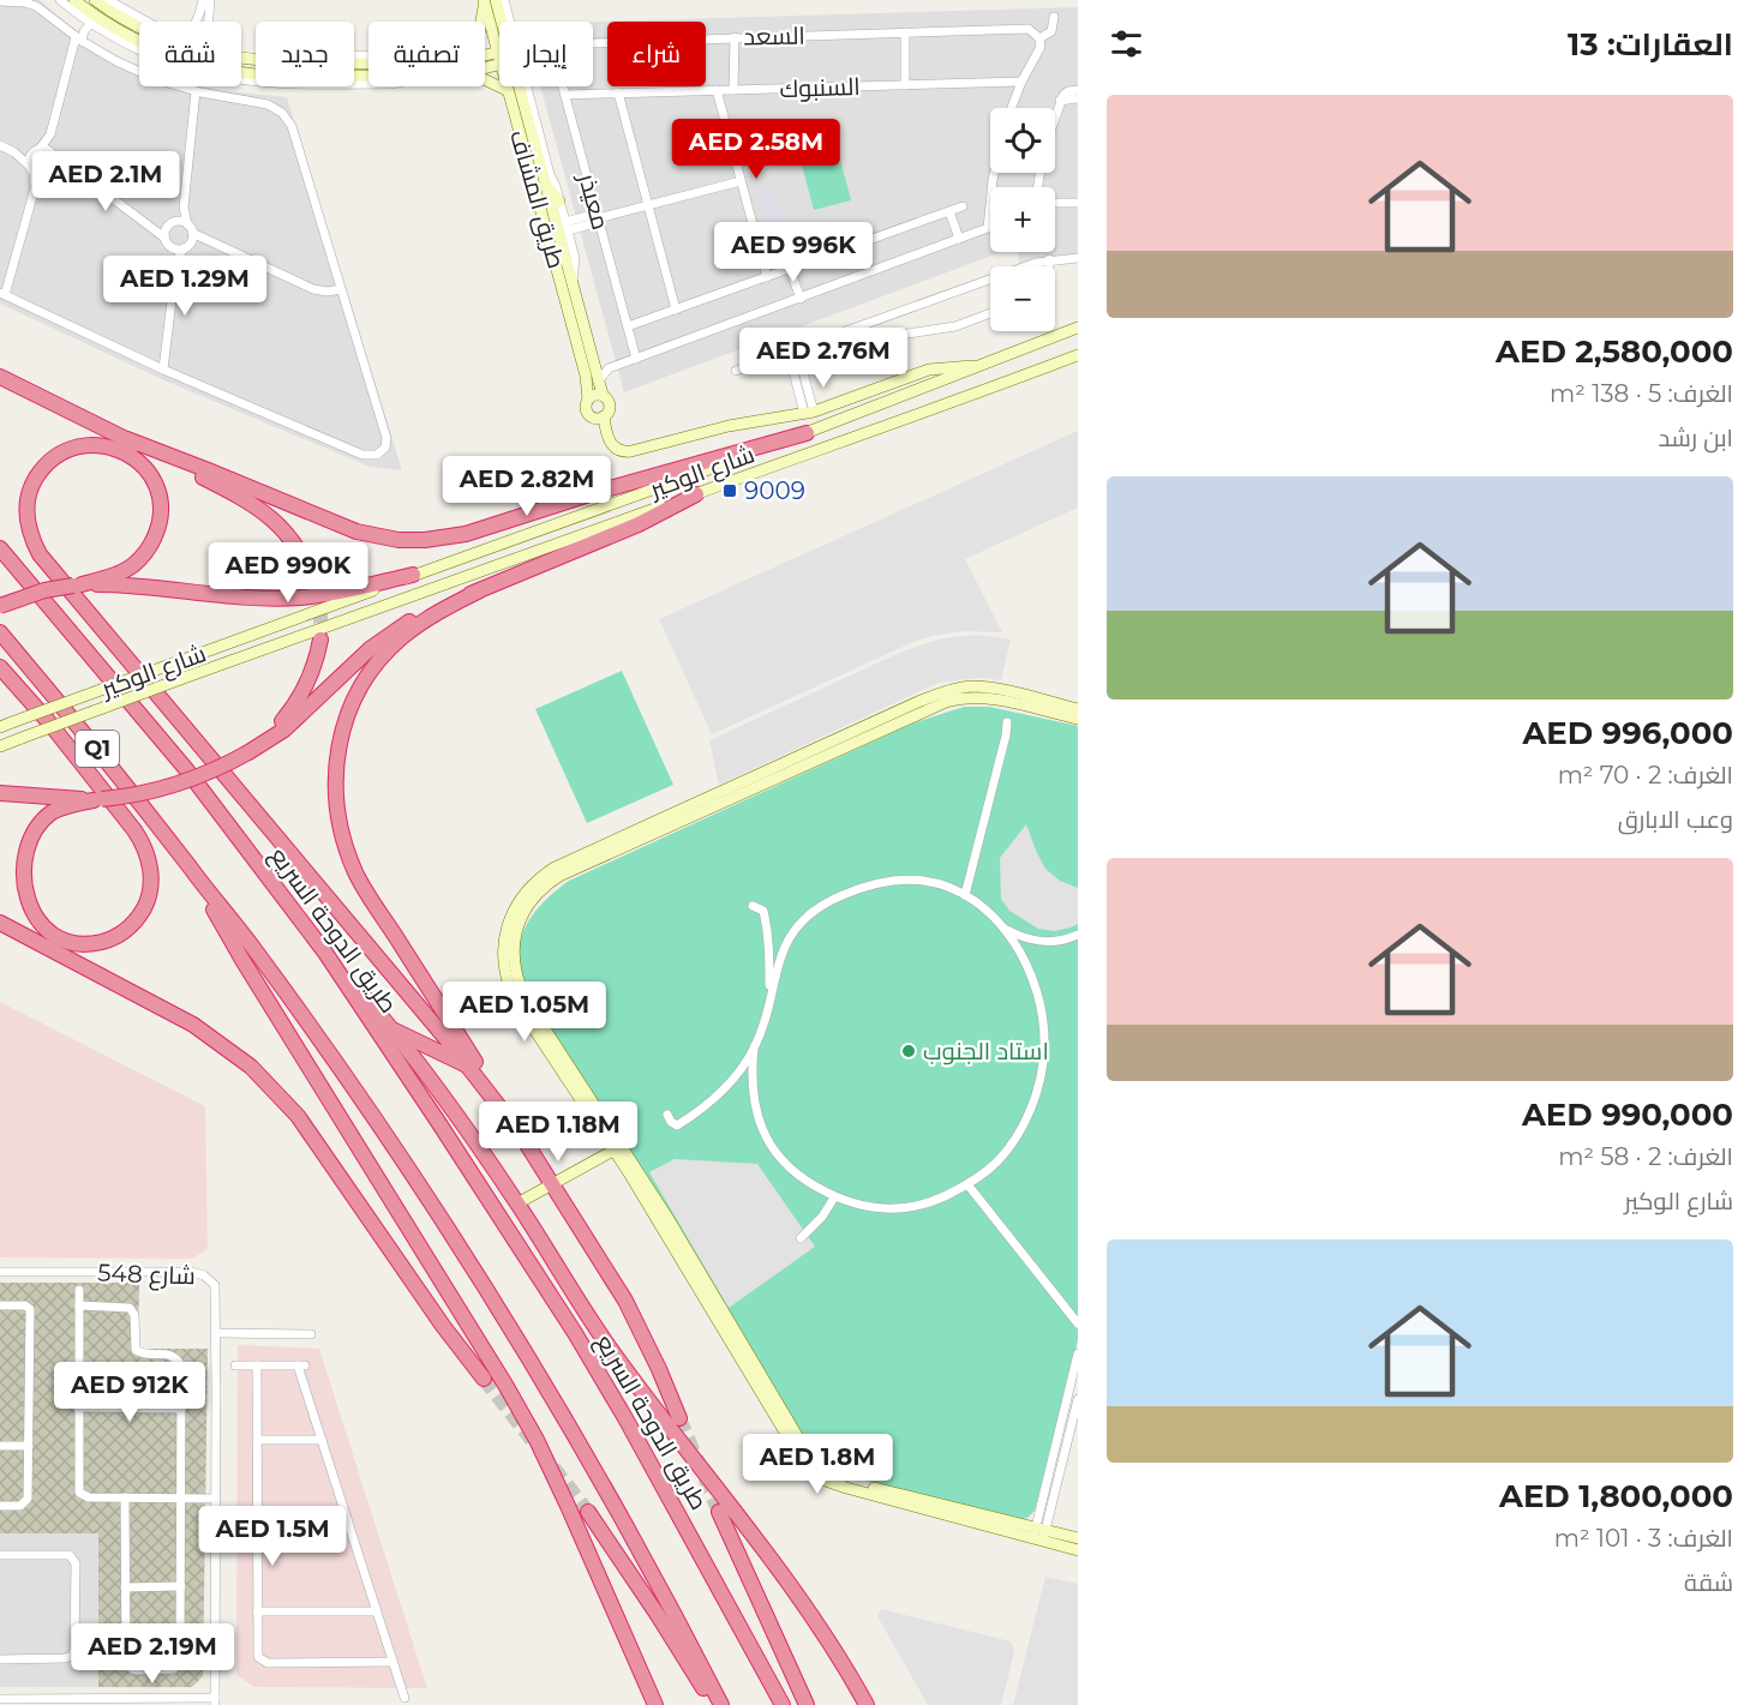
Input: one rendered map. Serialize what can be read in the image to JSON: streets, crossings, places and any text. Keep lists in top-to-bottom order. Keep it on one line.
{"streets":{"highway":["Q1","طريق الدوحة السريع"],"street":["السعد","السنبوك","طريق المشاف","معيذر","شارع الوكير","شارع 548"]},"crossings":[["السنبوك","معيذر"]],"places":{"transit":["9009"],"other":["استاد الجنوب"]},"page":{"heading":"العقارات: 13","chip":["شراء","إيجار","تصفية","جديد","شقة"],"list":[{"name":"AED 2,580,000","note":"الغرف: 5 · 138 m² · ابن رشد"},{"name":"AED 996,000","note":"الغرف: 2 · 70 m² · وعب الابارق"},{"name":"AED 990,000","note":"الغرف: 2 · 58 m² · شارع الوكير"},{"name":"AED 1,800,000","note":"الغرف: 3 · 101 m² · شقة"}],"map_buttons":["+","−"],"price":["AED 2.58M","AED 2.1M","AED 996K","AED 1.29M","AED 2.76M","AED 2.82M","AED 990K","AED 1.05M","AED 1.18M","AED 912K","AED 1.8M","AED 1.5M","AED 2.19M"]}}
